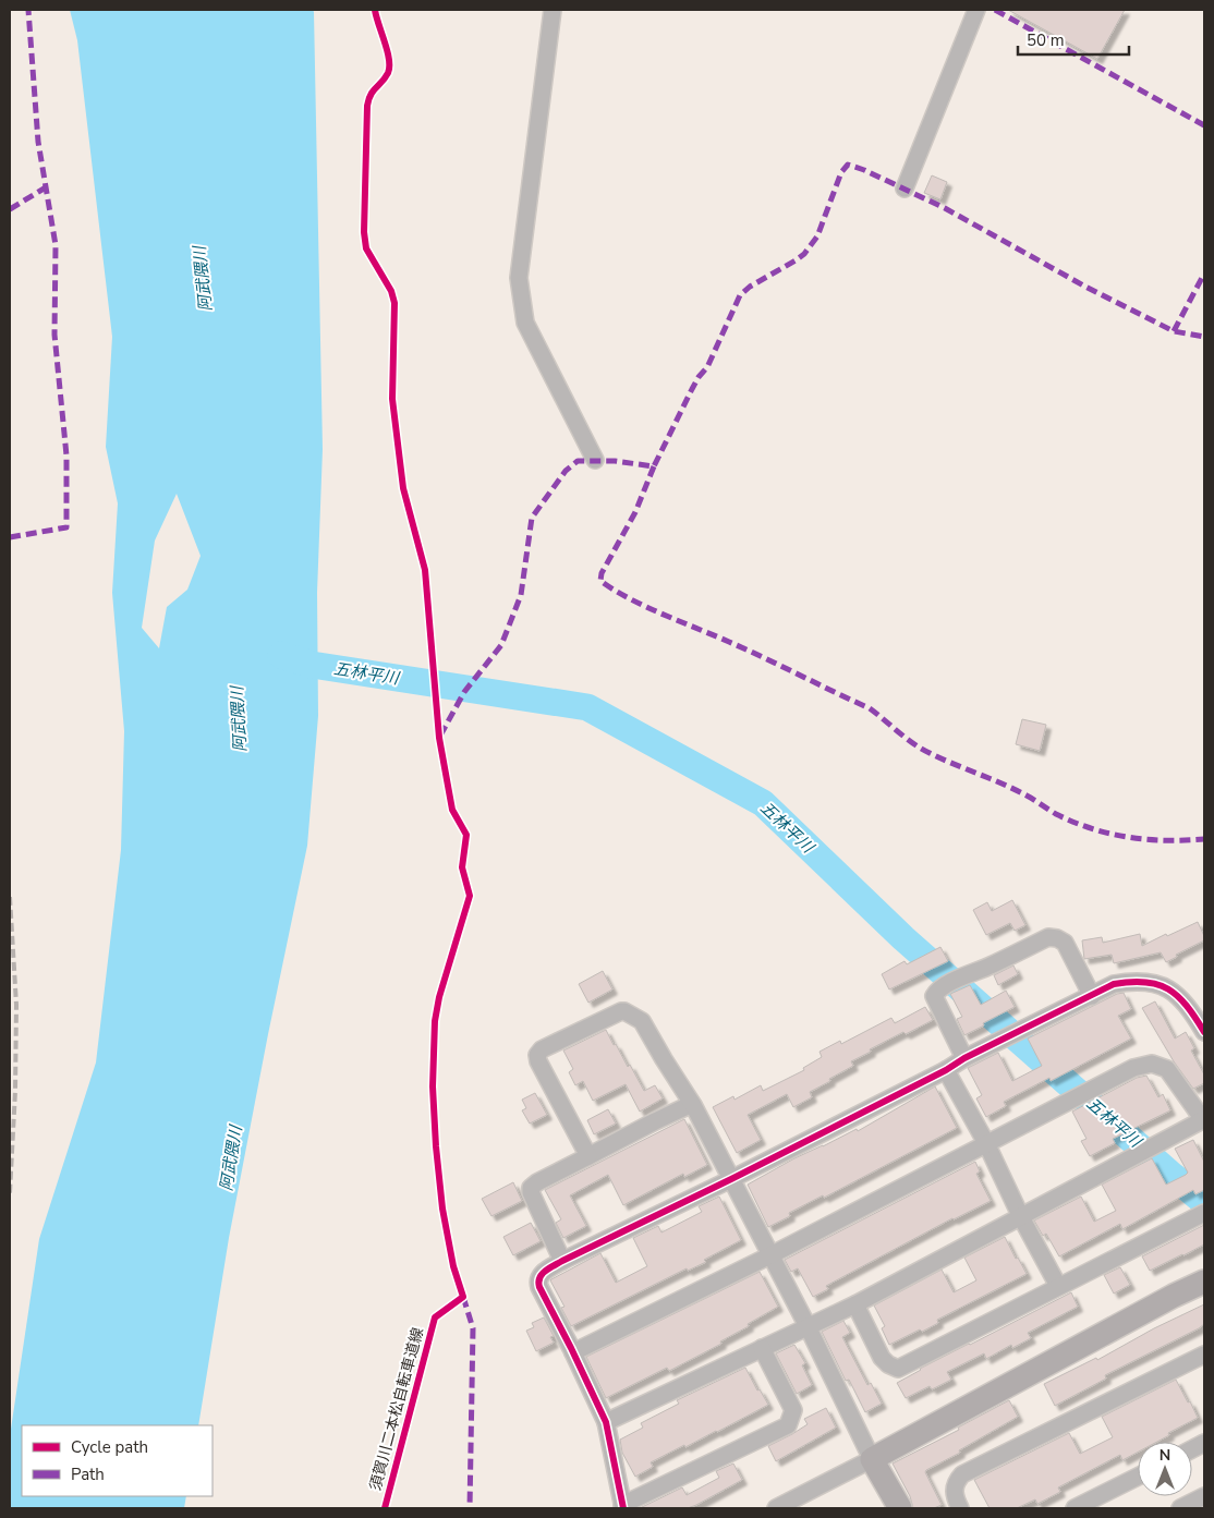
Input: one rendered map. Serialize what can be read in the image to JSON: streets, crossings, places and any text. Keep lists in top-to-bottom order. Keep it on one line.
{"streets":{"cycle path":["須賀川二本松自転車道線"]},"water":["阿武隈川","五林平川"],"legend":["Cycle path","Path"],"scale_bar":"50 m","north":"top"}
